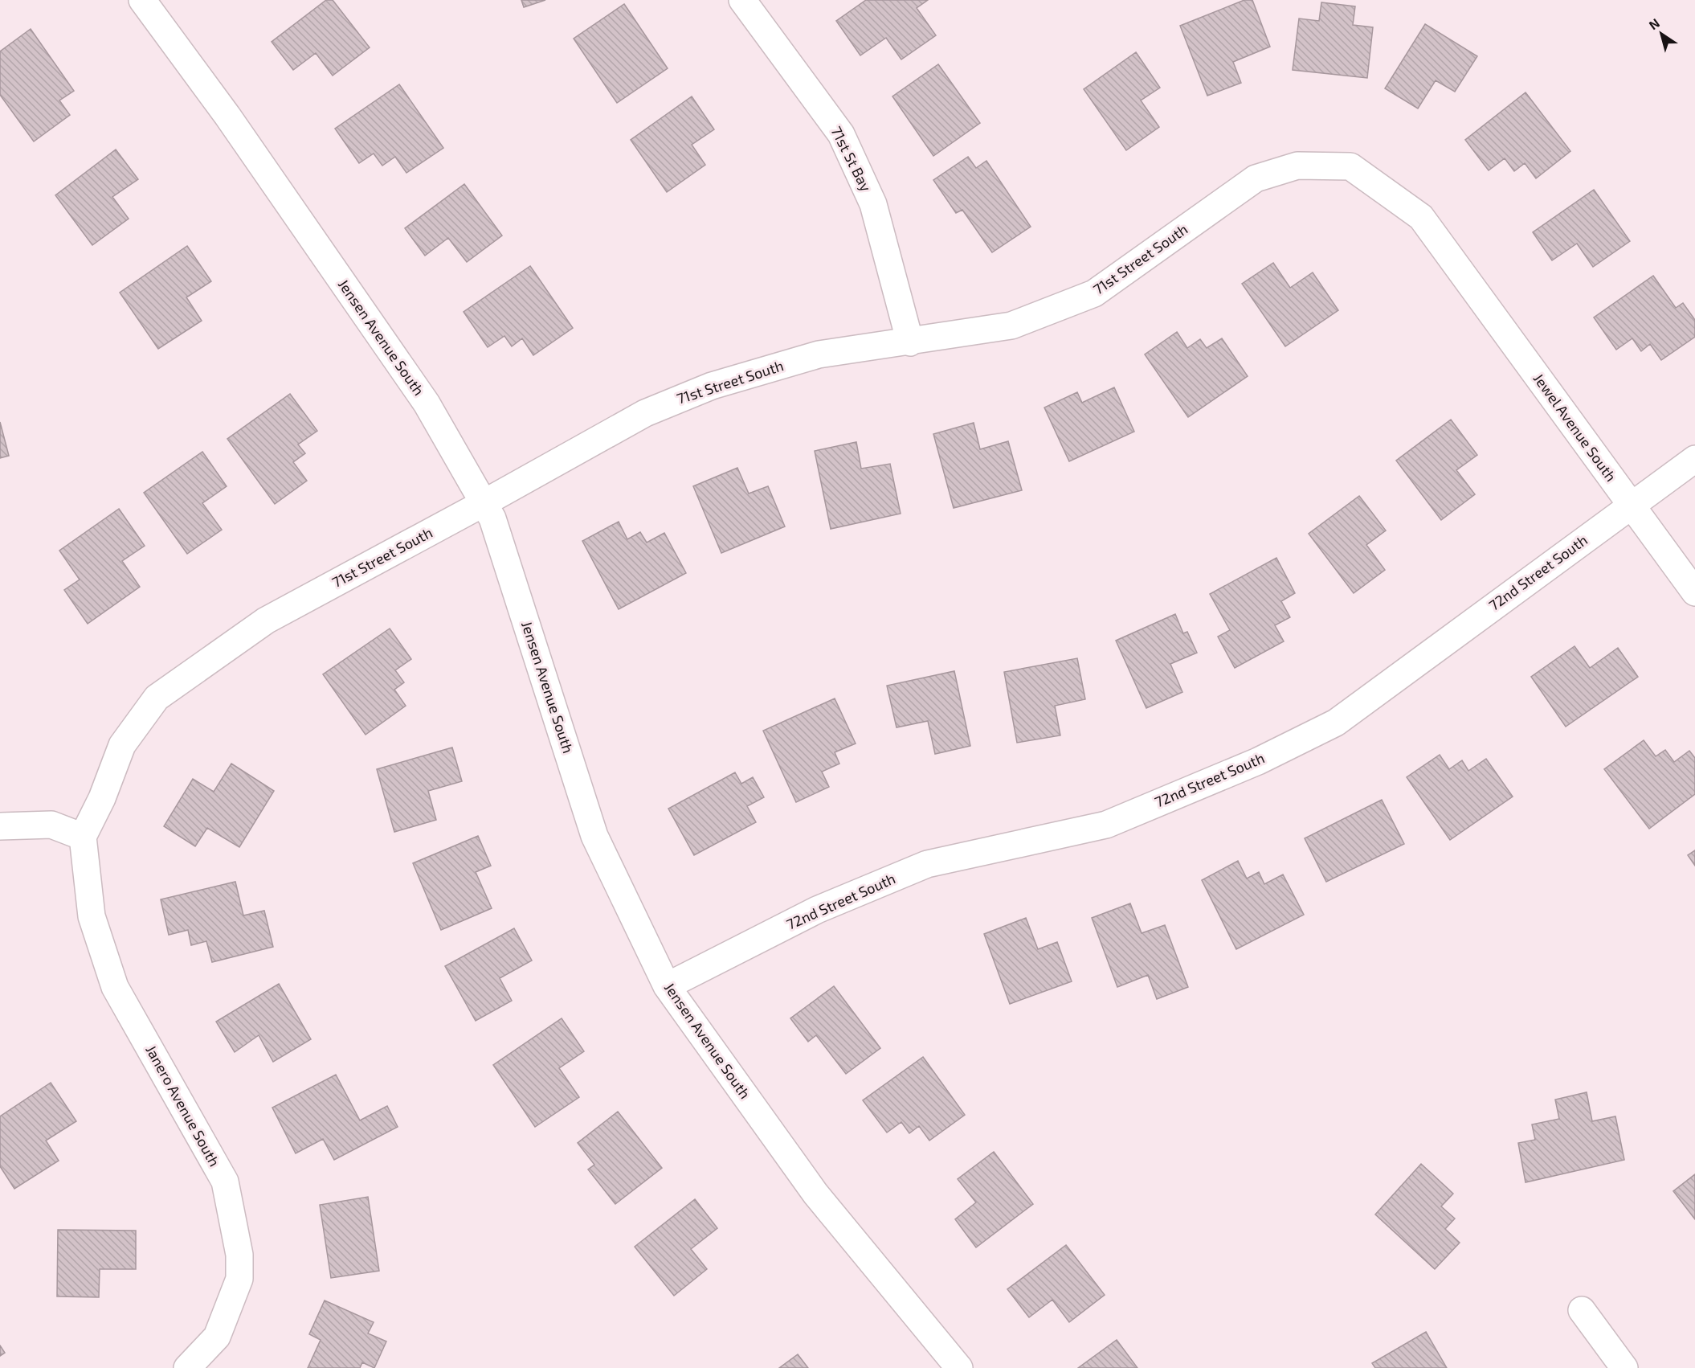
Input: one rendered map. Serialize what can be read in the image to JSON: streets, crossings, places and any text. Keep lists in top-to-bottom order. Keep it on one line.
{"streets":{"street":["71st St Bay","71st Street South","Jensen Avenue South","Jewel Avenue South","72nd Street South","Janero Avenue South"]},"crossings":[["71st St Bay","71st Street South"],["71st Street South","Jensen Avenue South"],["71st Street South","Jewel Avenue South"],["71st Street South","Janero Avenue South"],["Jensen Avenue South","72nd Street South"],["Jewel Avenue South","72nd Street South"]],"north":"top left"}
